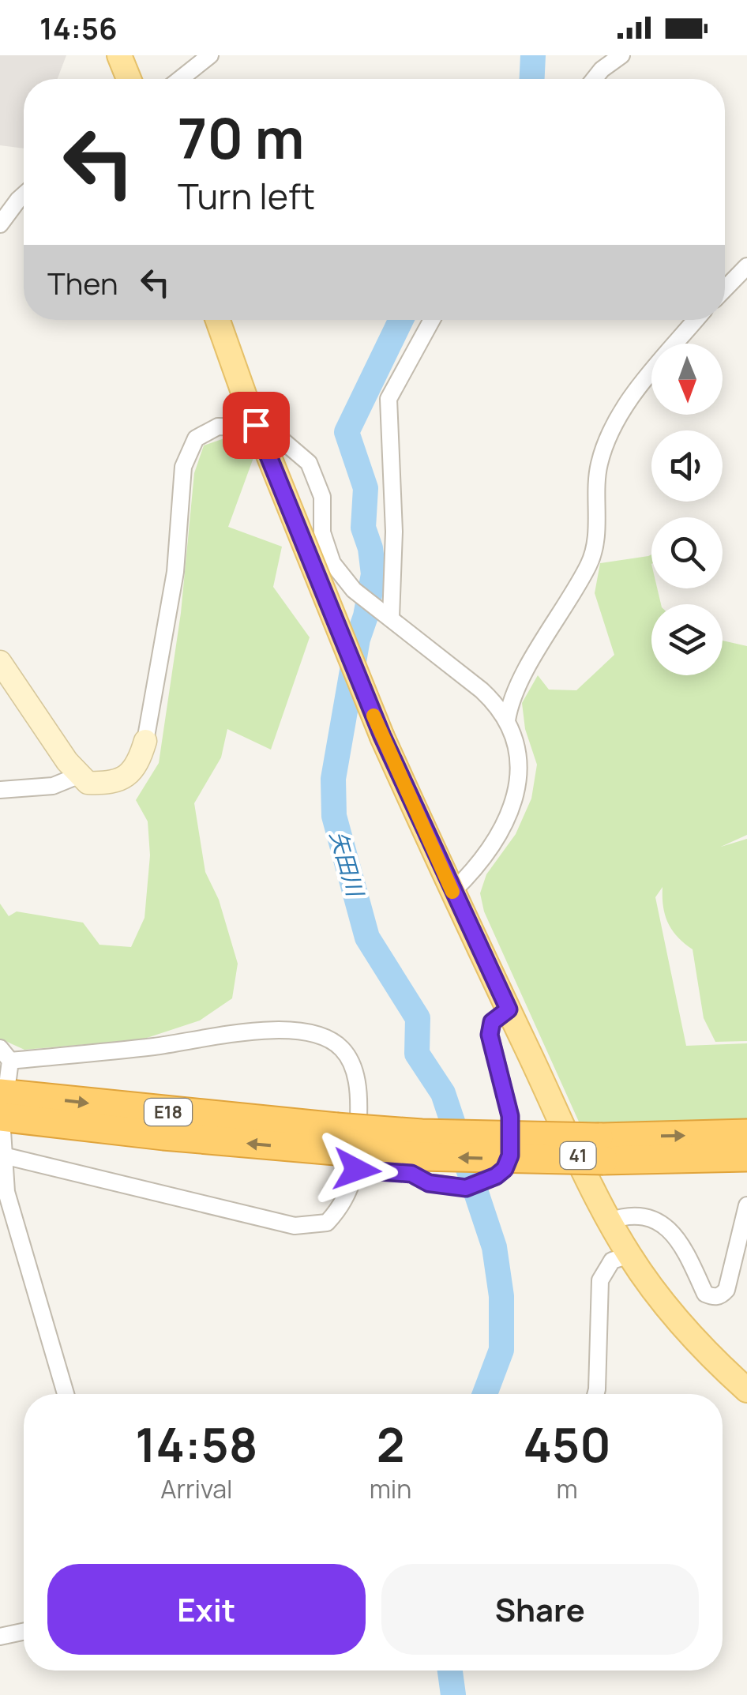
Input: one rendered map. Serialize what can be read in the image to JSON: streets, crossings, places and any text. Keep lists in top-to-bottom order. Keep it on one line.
{"streets":{"highway":["E18"],"main road":["41"]},"water":["矢田川"],"north":"bottom","page":{"status":"14:56","turn":["70 m","Turn left"],"then":"Then","eta":["14:58","Arrival","2","min","450","m"],"buttons":["Exit","Share"]}}
